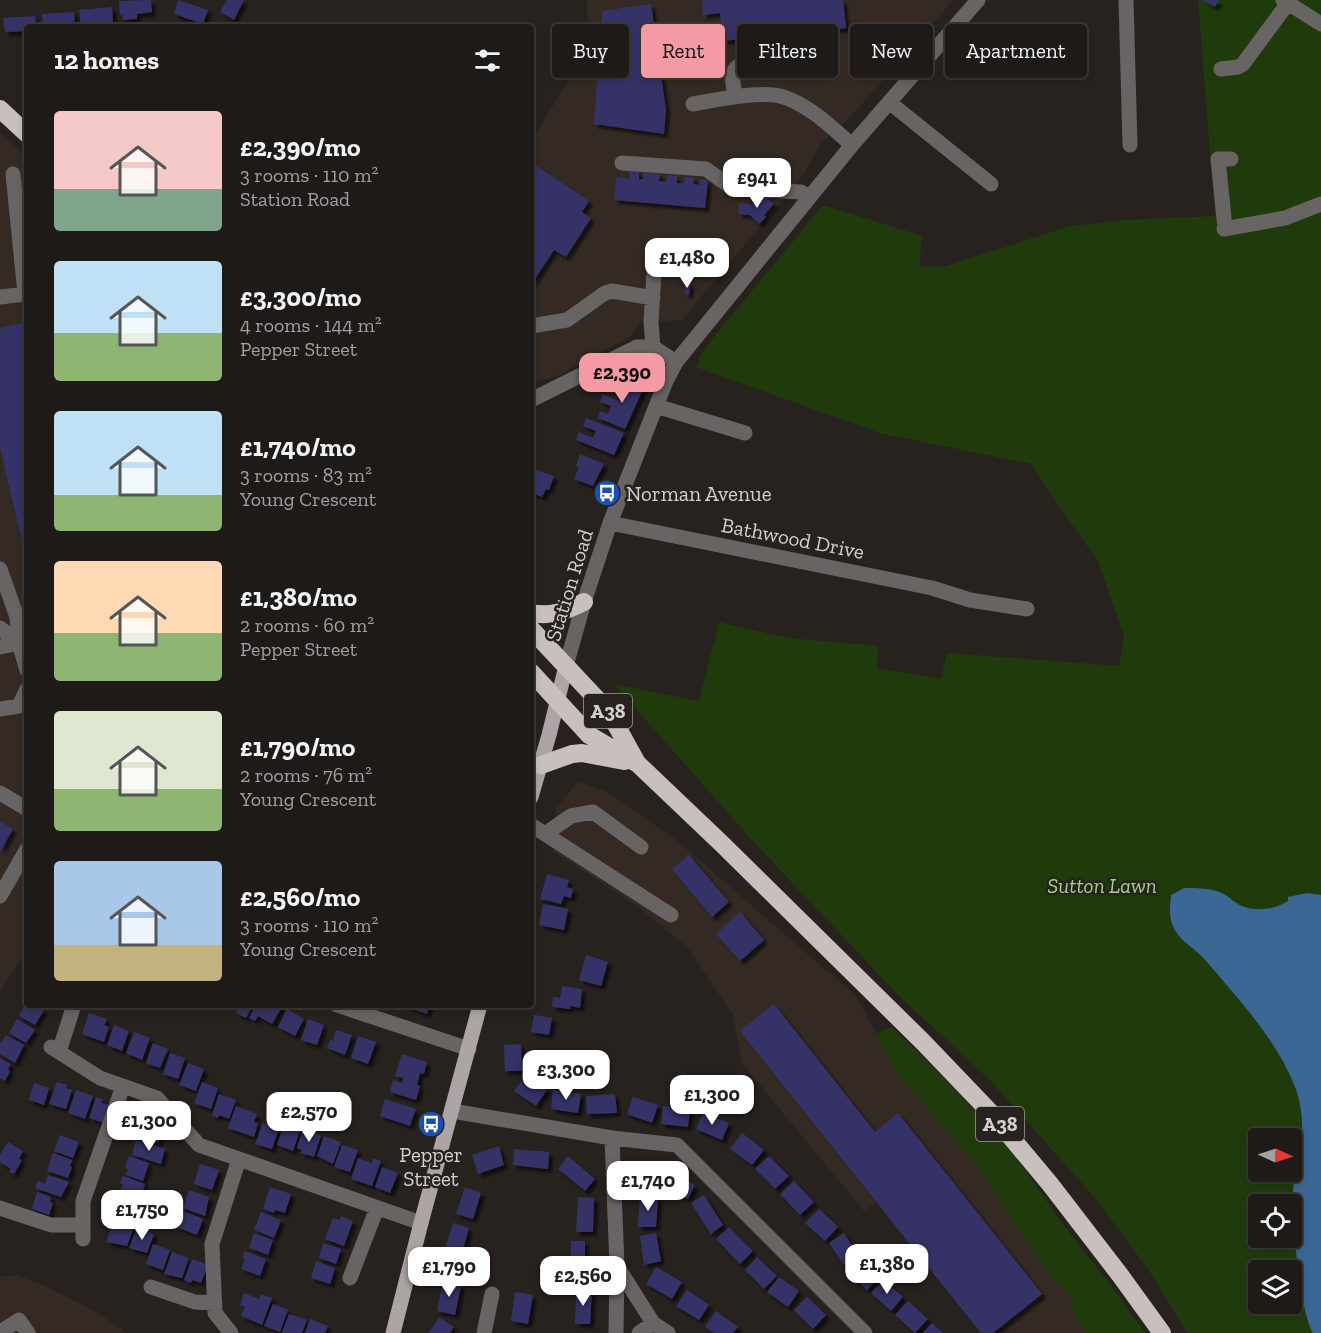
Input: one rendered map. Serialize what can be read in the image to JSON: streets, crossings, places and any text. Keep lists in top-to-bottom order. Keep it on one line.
{"streets":{"highway":["A38"],"main road":["Station Road"],"street":["Bathwood Drive"]},"crossings":[["Bathwood Drive","Station Road"],["Station Road","A38"]],"parks":["Sutton Lawn"],"places":{"bus stop":["Norman Avenue","Pepper Street"]},"north":"right","page":{"chip":["Buy","Rent","Filters","New","Apartment"],"heading":"12 homes","list":[{"name":"£2,390/mo","note":"3 rooms · 110 m² · Station Road"},{"name":"£3,300/mo","note":"4 rooms · 144 m² · Pepper Street"},{"name":"£1,740/mo","note":"3 rooms · 83 m² · Young Crescent"},{"name":"£1,380/mo","note":"2 rooms · 60 m² · Pepper Street"},{"name":"£1,790/mo","note":"2 rooms · 76 m² · Young Crescent"},{"name":"£2,560/mo","note":"3 rooms · 110 m² · Young Crescent"}],"price":["£941","£1,480","£2,390","£3,300","£1,300","£2,570","£1,300","£1,740","£1,750","£1,380","£1,790","£2,560"]}}
